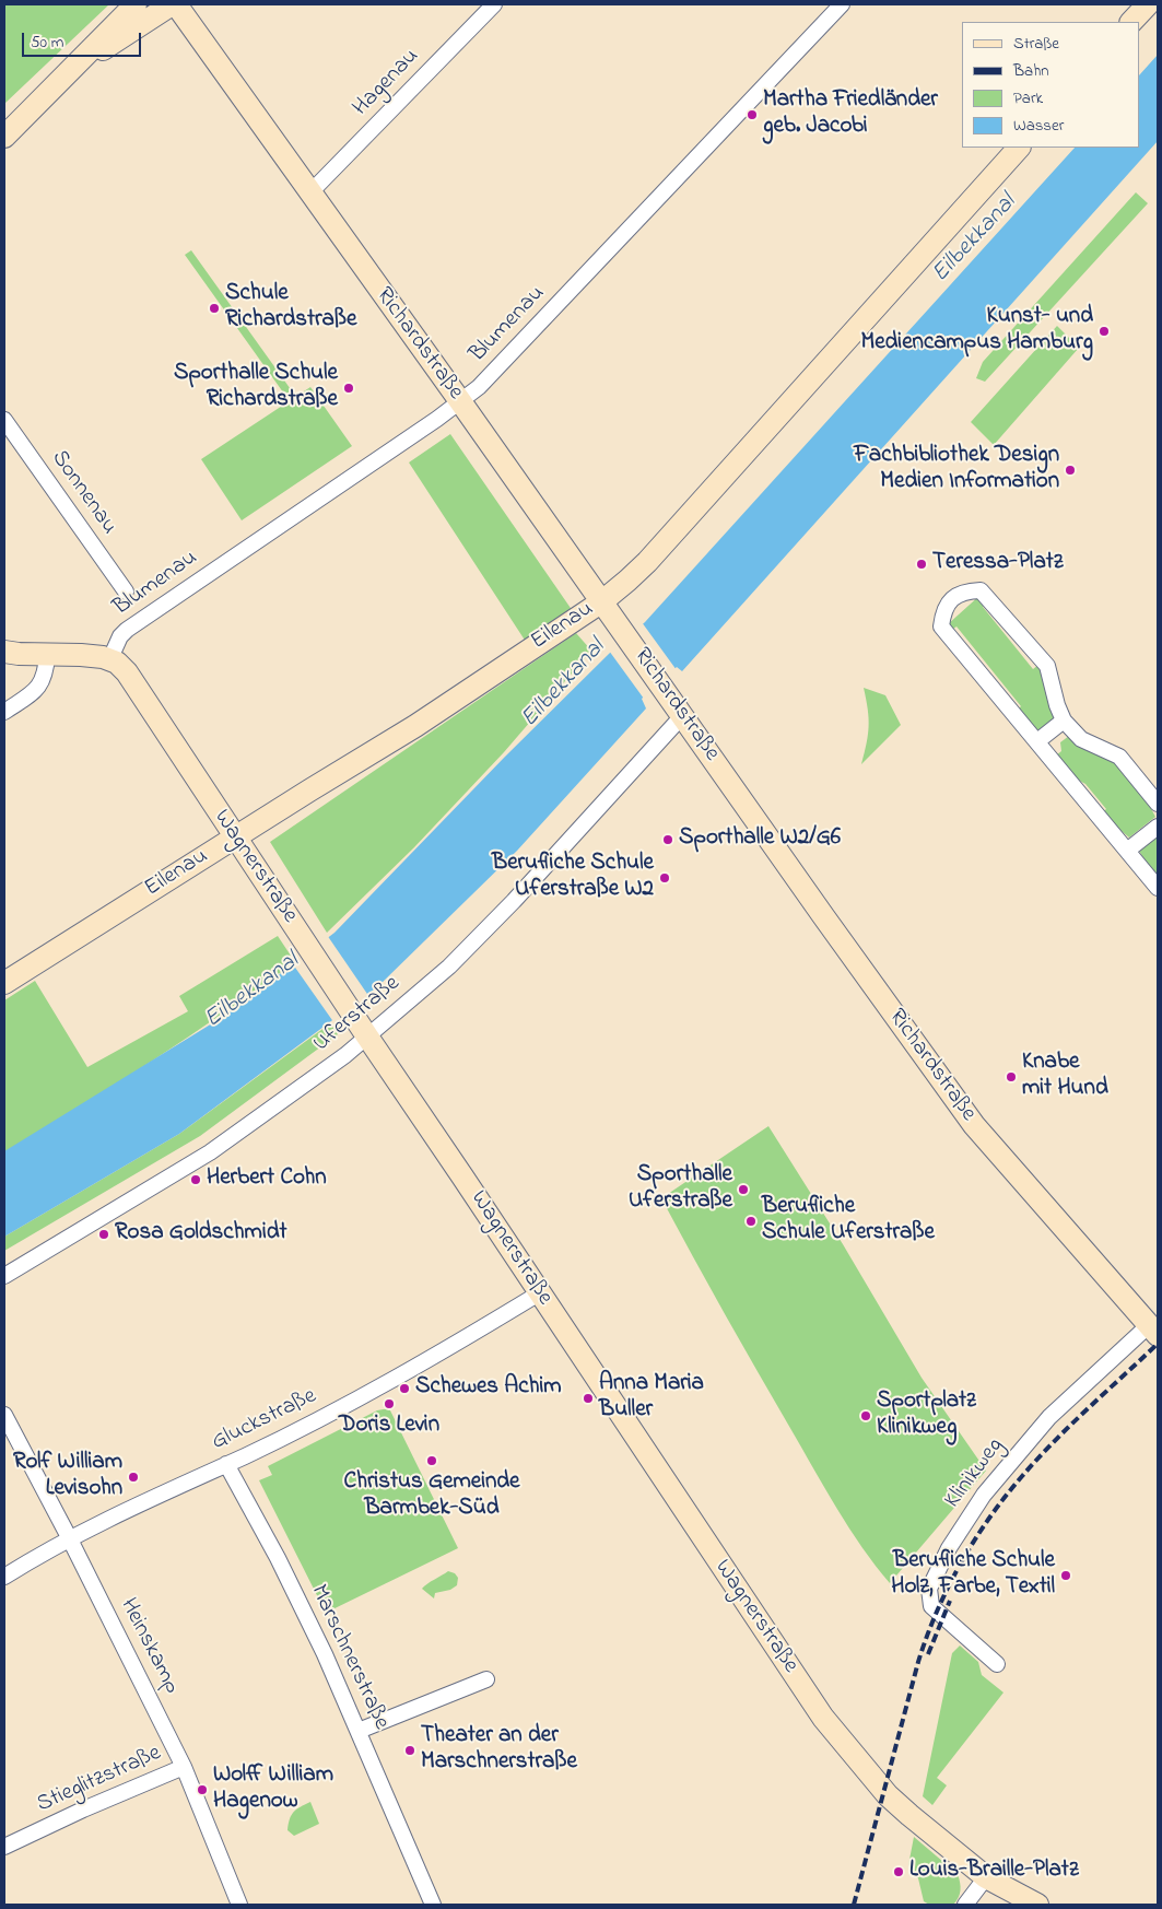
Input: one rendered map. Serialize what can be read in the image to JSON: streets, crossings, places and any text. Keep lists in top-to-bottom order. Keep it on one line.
{"streets":{"street":["Hagenau","Blumenau","Richardstraße","Sonnenau","Eilenau","Wagnerstraße","Uferstraße","Gluckstraße","Klinikweg","Heinskamp","Marschnerstraße","Stieglitzstraße"]},"crossings":[["Hagenau","Richardstraße"],["Blumenau","Richardstraße"],["Blumenau","Wagnerstraße"],["Richardstraße","Eilenau"],["Richardstraße","Uferstraße"],["Richardstraße","Klinikweg"],["Eilenau","Wagnerstraße"],["Wagnerstraße","Uferstraße"],["Wagnerstraße","Gluckstraße"],["Gluckstraße","Heinskamp"],["Gluckstraße","Marschnerstraße"],["Heinskamp","Stieglitzstraße"]],"water":["Eilbekkanal"],"places":["Martha Friedländer geb. Jacobi","Schule Richardstraße","Kunst- und Mediencampus Hamburg","Sporthalle Schule Richardstraße","Fachbibliothek Design Medien Information","Teressa-Platz","Sporthalle W2/G6","Berufliche Schule Uferstraße W2","Knabe mit Hund","Herbert Cohn","Sporthalle Uferstraße","Berufliche Schule Uferstraße","Rosa Goldschmidt","Schewes Achim","Anna Maria Buller","Doris Levin","Sportplatz Klinikweg","Christus Gemeinde Barmbek-Süd","Rolf William Levisohn","Berufliche Schule Holz, Farbe, Textil","Theater an der Marschnerstraße","Wolff William Hagenow","Louis-Braille-Platz"],"legend":["Straße","Bahn","Park","Wasser"],"scale_bar":"50 m"}
